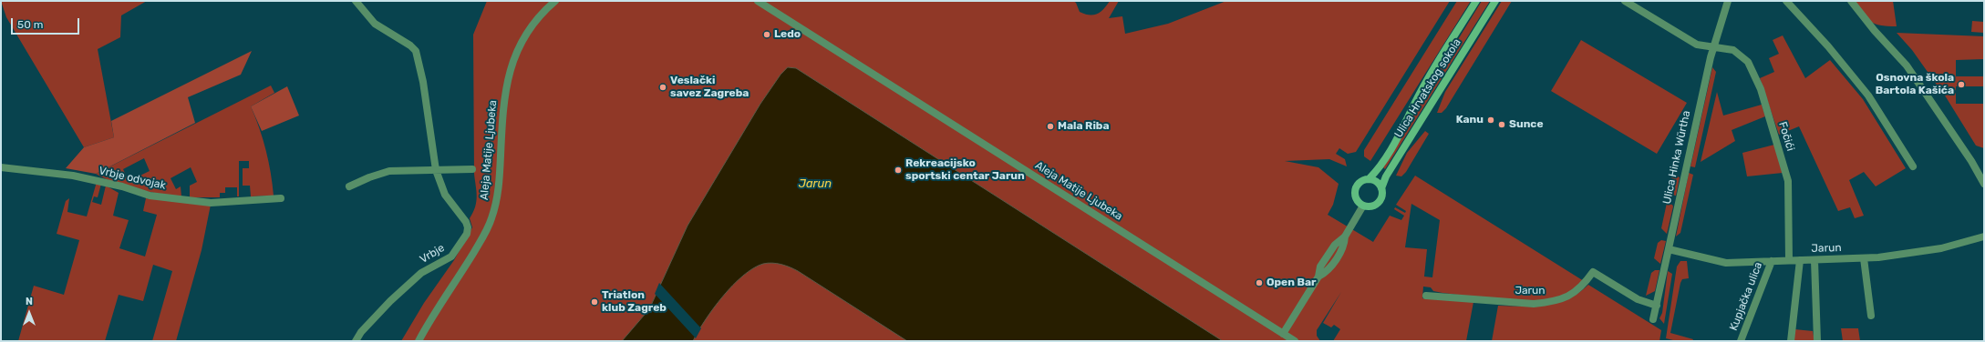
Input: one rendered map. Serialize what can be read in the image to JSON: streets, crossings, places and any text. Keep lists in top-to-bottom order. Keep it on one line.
{"streets":{"street":["Ulica Hrvatskog sokola","Fočići","Aleja Matije Ljubeka","Ulica Hinka Würtha","Vrbje odvojak","Jarun","Vrbje","Kupjačka ulica"]},"crossings":[["Fočići","Ulica Hinka Würtha"],["Fočići","Jarun"],["Ulica Hinka Würtha","Jarun"],["Jarun","Kupjačka ulica"]],"water":["Jarun"],"places":["Ledo","Osnovna škola Bartola Kašića","Veslački savez Zagreba","Kanu","Sunce","Mala Riba","Rekreacijsko sportski centar Jarun","Open Bar","Triatlon klub Zagreb"],"scale_bar":"50 m","north":"top"}
